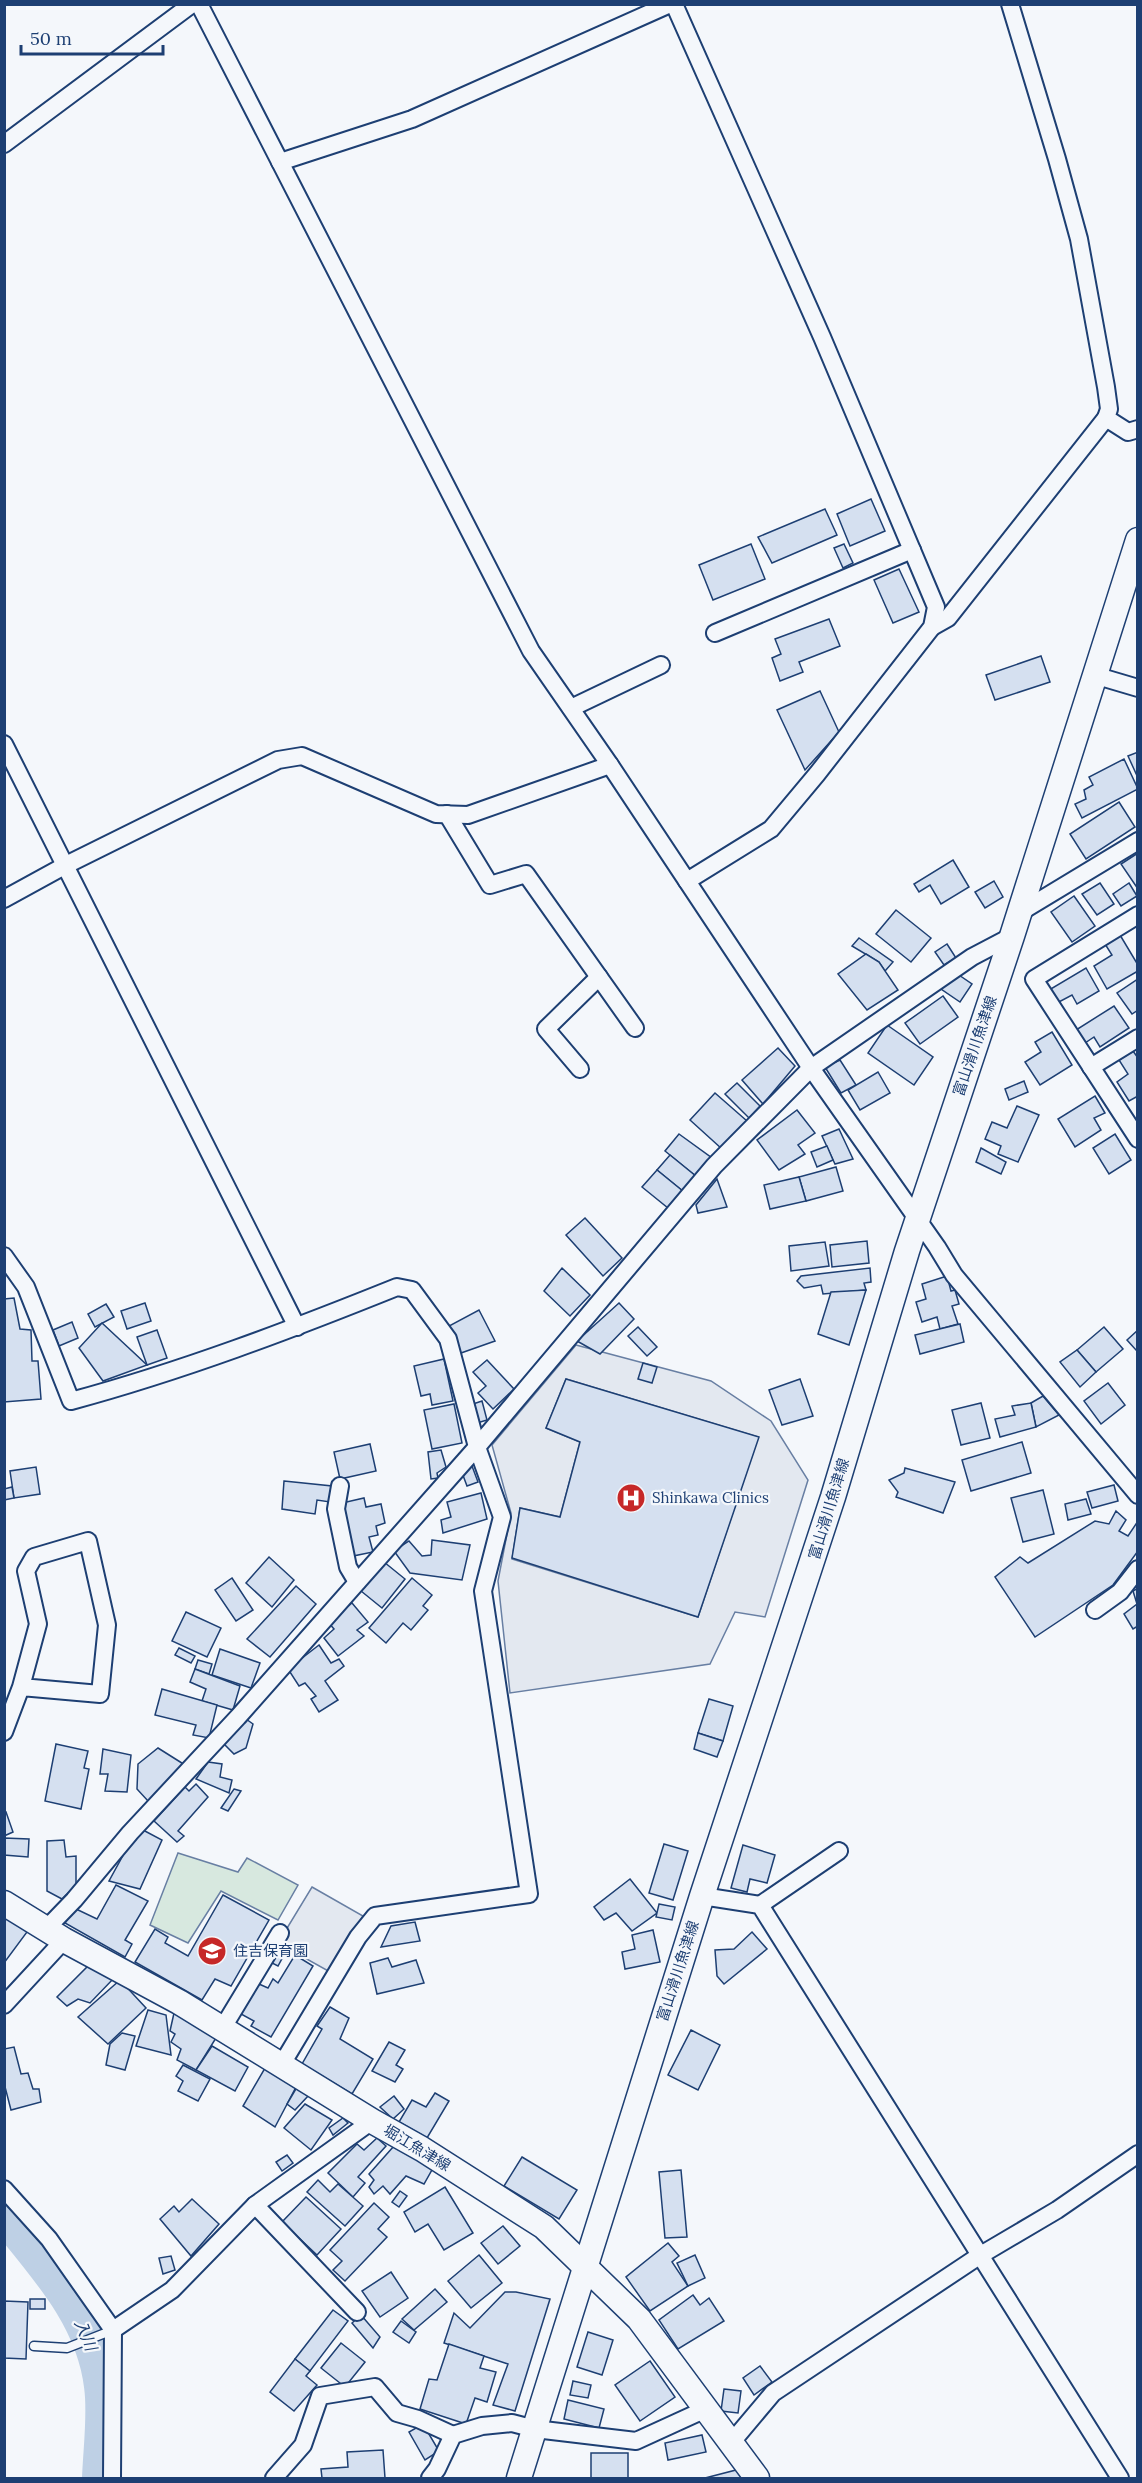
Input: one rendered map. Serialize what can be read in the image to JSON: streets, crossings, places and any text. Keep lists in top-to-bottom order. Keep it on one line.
{"streets":{"main road":["富山滑川魚津線","堀江魚津線"]},"crossings":[["富山滑川魚津線","堀江魚津線"]],"water":["入川"],"places":{"hospital":["Shinkawa Clinics"],"school or university":["住吉保育園"]},"scale_bar":"50 m"}
